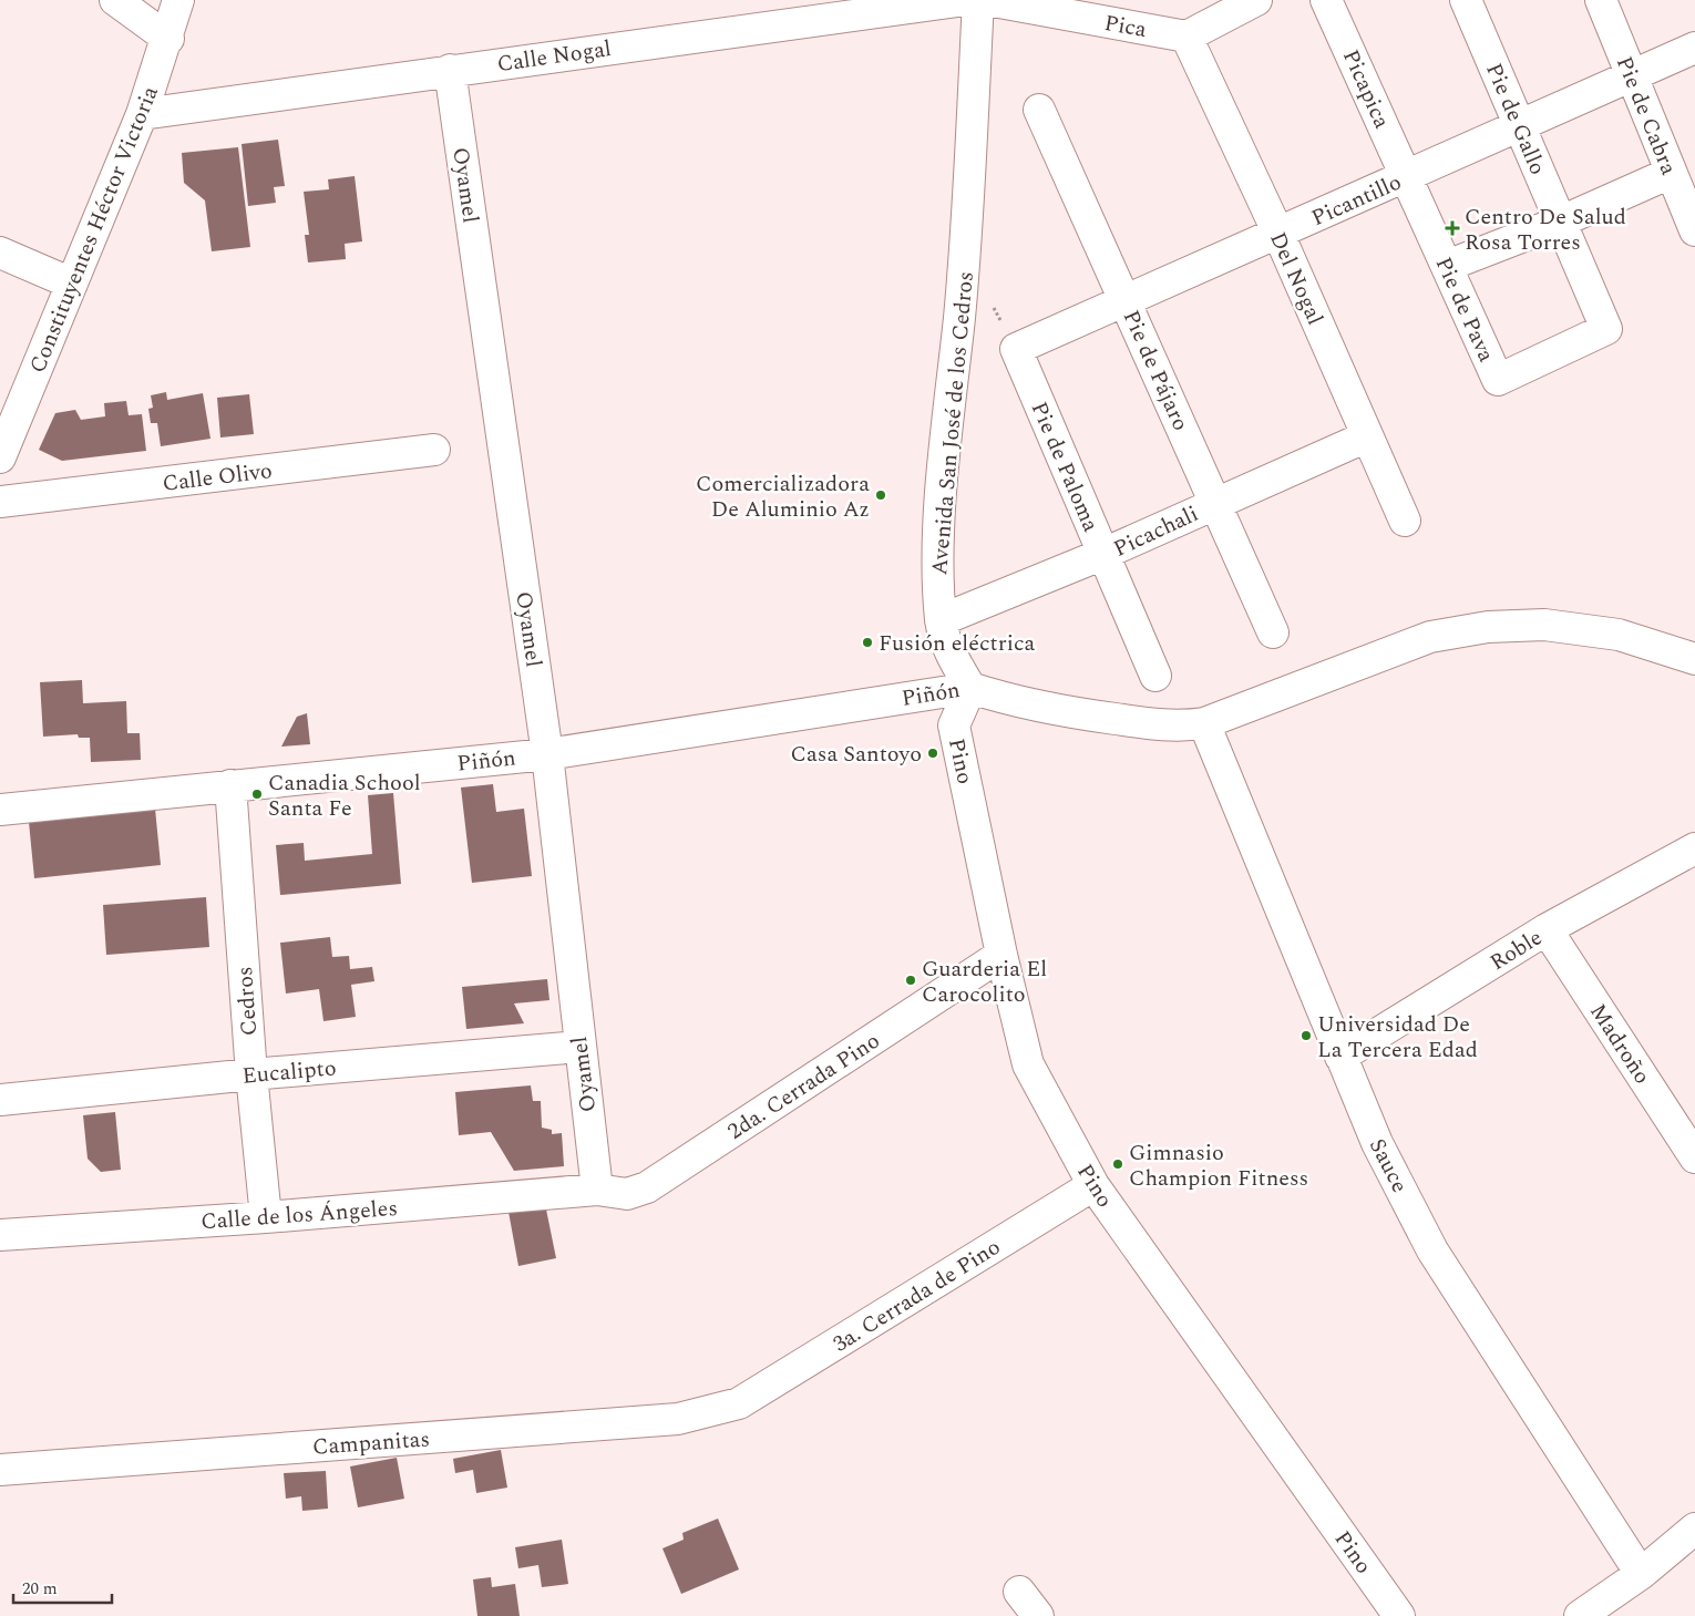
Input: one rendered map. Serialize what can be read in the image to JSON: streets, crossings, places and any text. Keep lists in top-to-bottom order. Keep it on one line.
{"streets":{"street":["Pica","Calle Nogal","Picapica","Pie de Cabra","Pie de Gallo","Oyamel","Picantillo","Constituyentes Héctor Victoria","Del Nogal","Pie de Pava","Pie de Pájaro","Avenida San José de los Cedros","Pie de Paloma","Calle Olivo","Picachali","Piñón","Pino","Roble","Cedros","Madroño","Eucalipto","2da. Cerrada Pino","Sauce","Calle de los Ángeles","3a. Cerrada de Pino","Campanitas"]},"crossings":[["Pica","Del Nogal"],["Calle Nogal","Oyamel"],["Calle Nogal","Constituyentes Héctor Victoria"],["Picapica","Picantillo"],["Picapica","Pie de Pava"],["Pie de Cabra","Picantillo"],["Pie de Gallo","Picantillo"],["Pie de Gallo","Pie de Pava"],["Oyamel","Piñón"],["Oyamel","Eucalipto"],["Oyamel","2da. Cerrada Pino"],["Oyamel","Calle de los Ángeles"],["Picantillo","Del Nogal"],["Picantillo","Pie de Pava"],["Picantillo","Pie de Pájaro"],["Picantillo","Pie de Paloma"],["Del Nogal","Picachali"],["Pie de Pájaro","Picachali"],["Avenida San José de los Cedros","Picachali"],["Avenida San José de los Cedros","Piñón"],["Avenida San José de los Cedros","Pino"],["Pie de Paloma","Picachali"],["Piñón","Pino"],["Piñón","Cedros"],["Pino","2da. Cerrada Pino"],["Pino","3a. Cerrada de Pino"],["Roble","Madroño"],["Roble","Sauce"],["Cedros","Eucalipto"],["Cedros","Calle de los Ángeles"],["2da. Cerrada Pino","Calle de los Ángeles"],["3a. Cerrada de Pino","Campanitas"]],"places":{"health":["Centro De Salud Rosa Torres"],"other":["Comercializadora De Aluminio Az","Fusión eléctrica","Casa Santoyo","Canadia School Santa Fe","Guarderia El Carocolito","Universidad De La Tercera Edad","Gimnasio Champion Fitness"]},"scale_bar":"20 m"}
